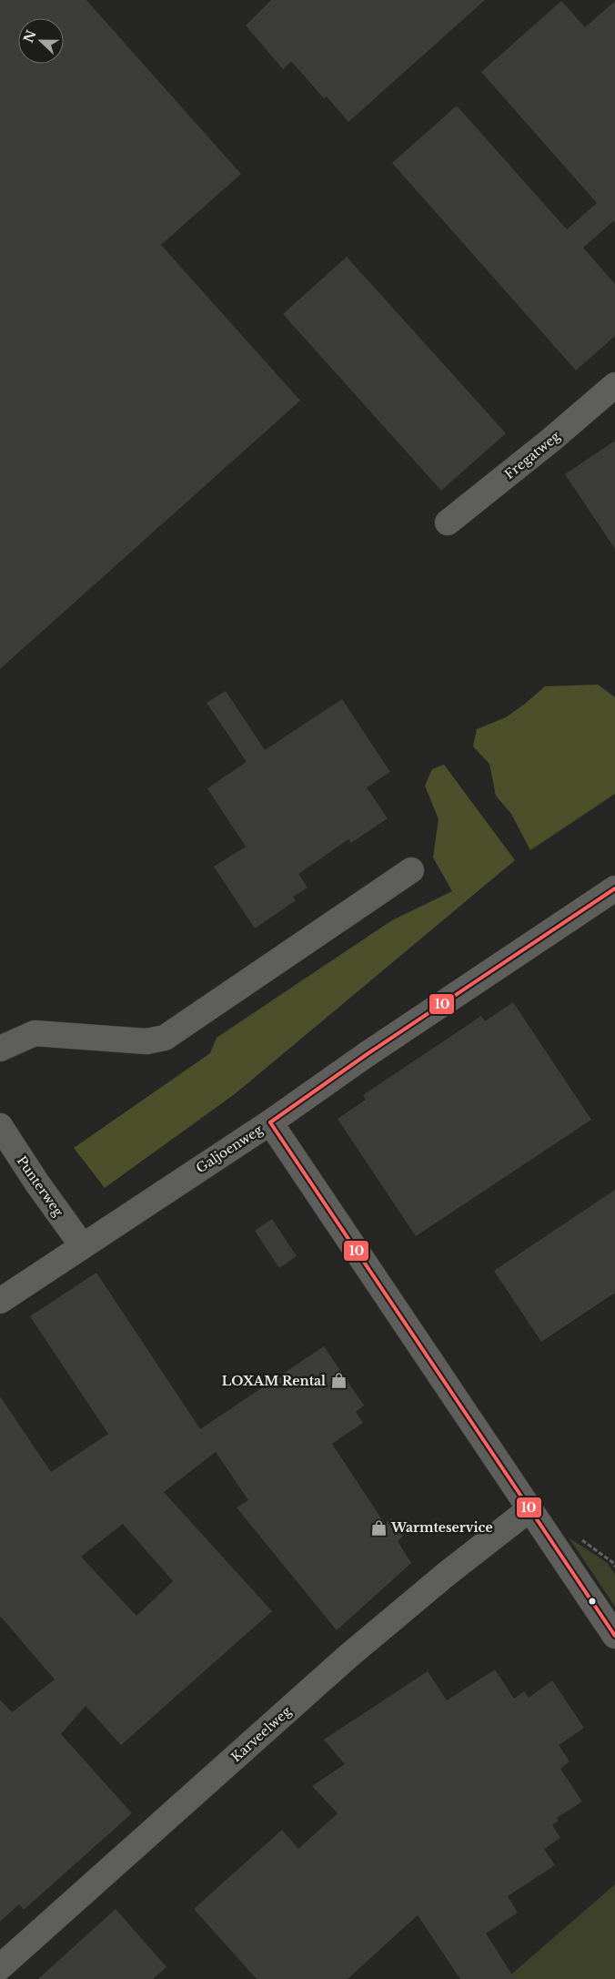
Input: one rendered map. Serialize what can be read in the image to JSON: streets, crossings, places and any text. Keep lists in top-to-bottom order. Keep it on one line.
{"streets":{"street":["Fregatweg","Galjoenweg","Punterweg","Karveelweg"]},"crossings":[["Galjoenweg","Punterweg"]],"places":{"shop":["LOXAM Rental","Warmteservice"]},"lines":["transit line 10"],"north":"left"}
